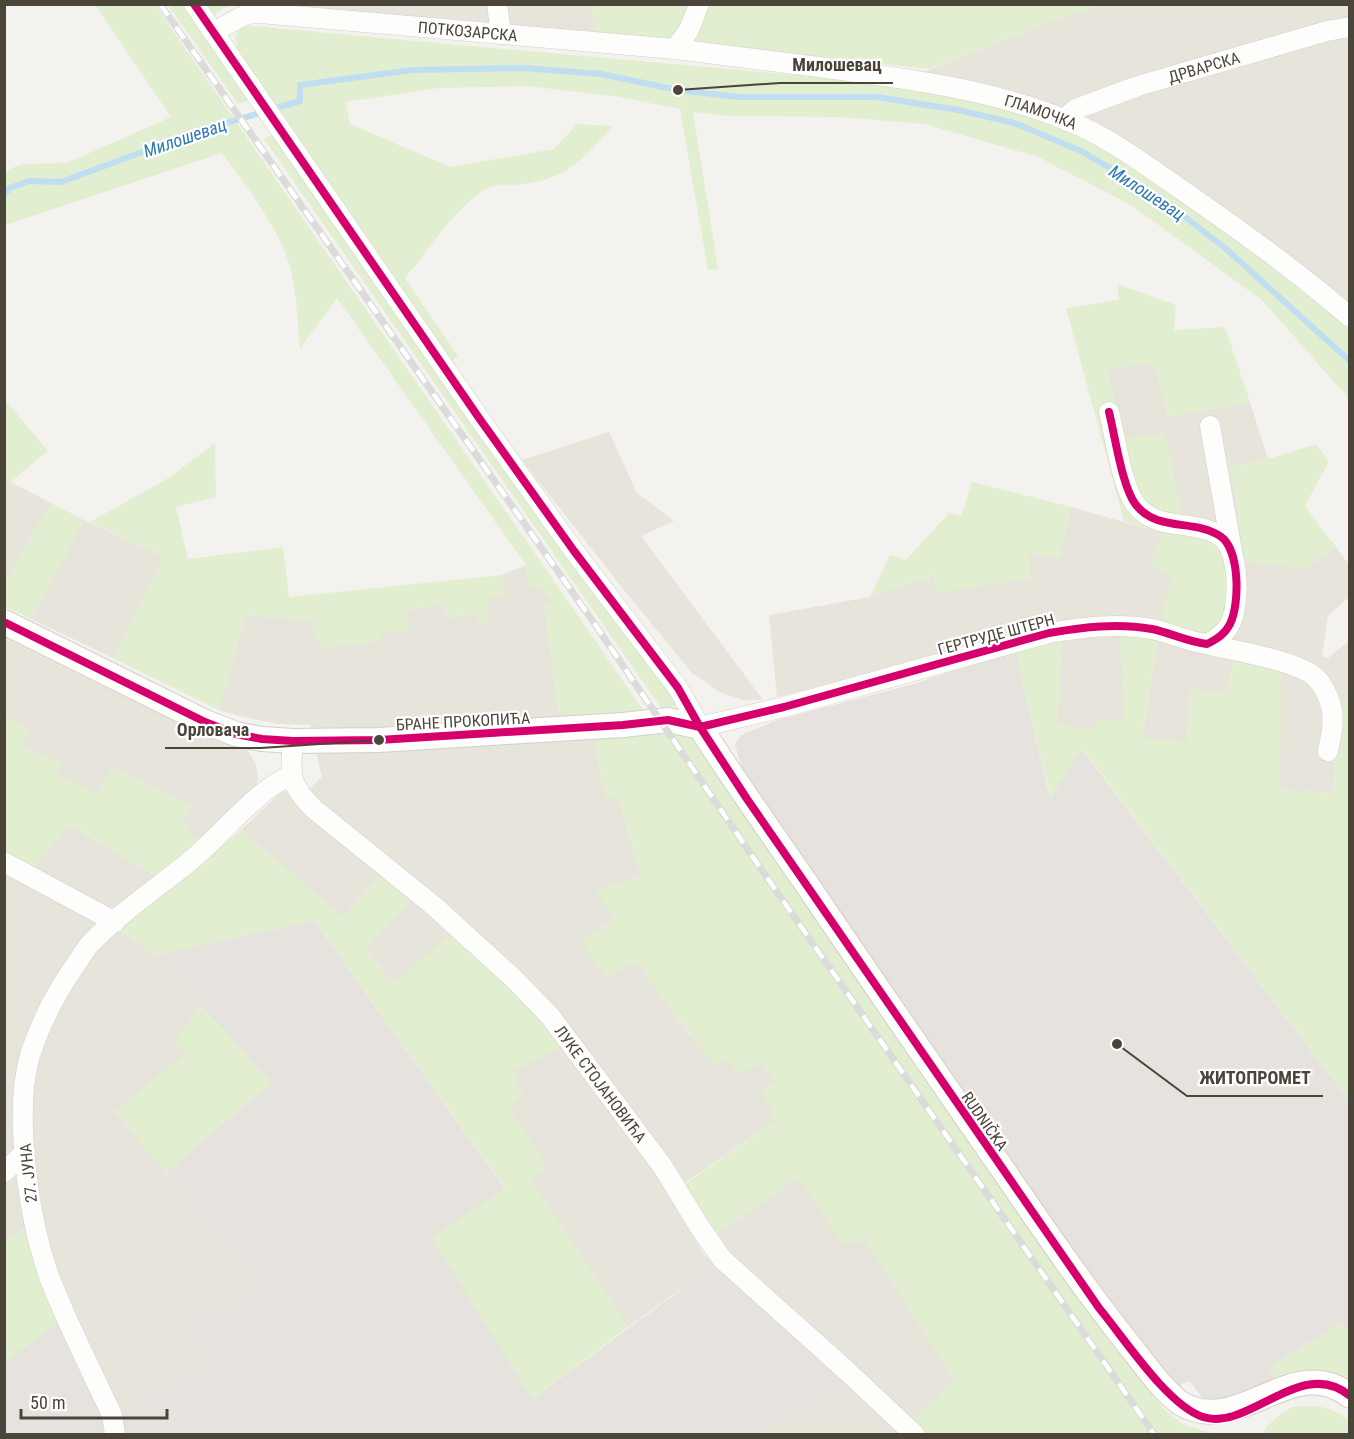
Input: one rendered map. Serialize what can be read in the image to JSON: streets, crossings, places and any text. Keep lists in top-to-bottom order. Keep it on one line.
{"streets":{"street":["ПОТКОЗАРСКА","ДРВАРСКА","ГЛАМОЧКА","ГЕРТРУДЕ ШТЕРН","БРАНЕ ПРОКОПИЋА","ЛУКЕ СТОЈАНОВИЋА","RUDNIČKA","27. ЈУНА"]},"crossings":[["ПОТКОЗАРСКА","ГЛАМОЧКА"],["ДРВАРСКА","ГЛАМОЧКА"],["ГЕРТРУДЕ ШТЕРН","БРАНЕ ПРОКОПИЋА"],["ГЕРТРУДЕ ШТЕРН","RUDNIČKA"],["БРАНЕ ПРОКОПИЋА","RUDNIČKA"],["ЛУКЕ СТОЈАНОВИЋА","27. ЈУНА"]],"water":["Милошевац"],"places":["Милошевац","Орловача","ЖИТОПРОМЕТ"],"scale_bar":"50 m"}
